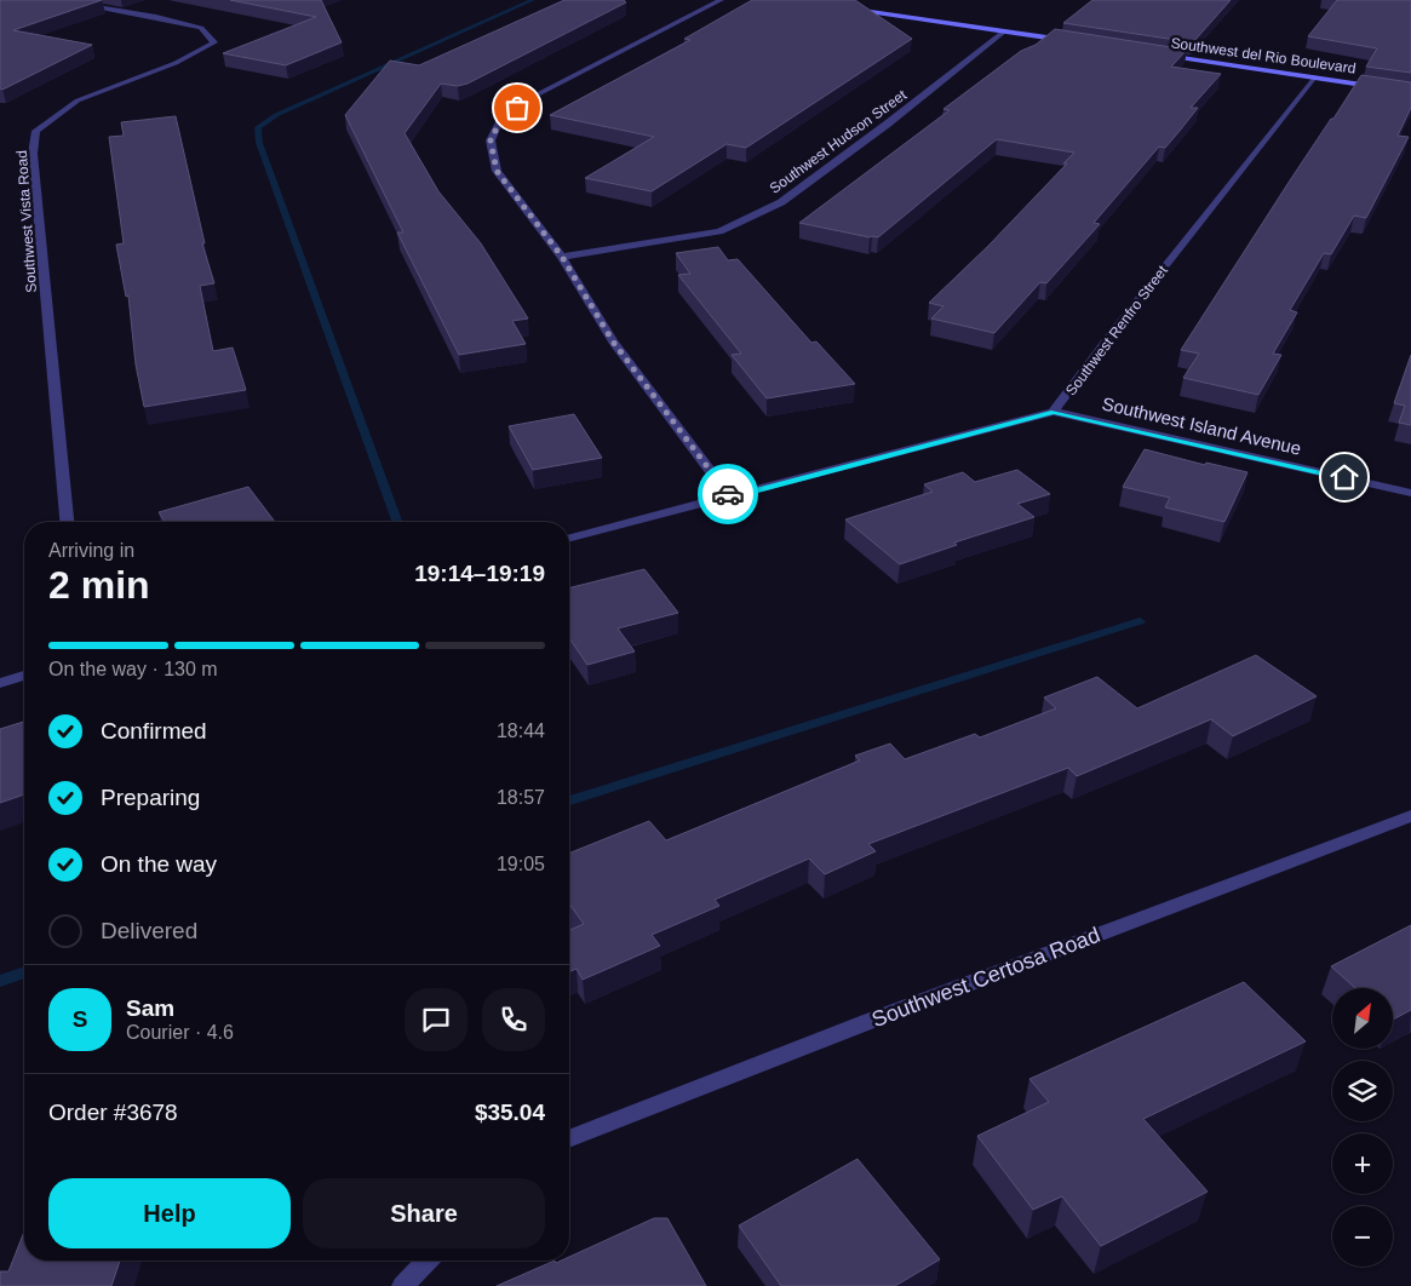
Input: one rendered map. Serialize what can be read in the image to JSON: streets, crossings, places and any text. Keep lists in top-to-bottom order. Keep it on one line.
{"streets":{"street":["Southwest del Rio Boulevard","Southwest Hudson Street","Southwest Vista Road","Southwest Renfro Street","Southwest Island Avenue","Southwest Certosa Road"]},"crossings":[["Southwest del Rio Boulevard","Southwest Renfro Street"],["Southwest Renfro Street","Southwest Island Avenue"]],"north":"top right","page":{"heading":["2 min","Arriving in","19:14–19:19"],"panel":["Sam","Courier · 4.6","Order #3678","$35.04"],"bar":"On the way · 130 m","list":[["Confirmed","18:44"],["Preparing","18:57"],["On the way","19:05"],"Delivered"],"map_buttons":["+","−"],"round":"S","buttons":["Help","Share"]}}
